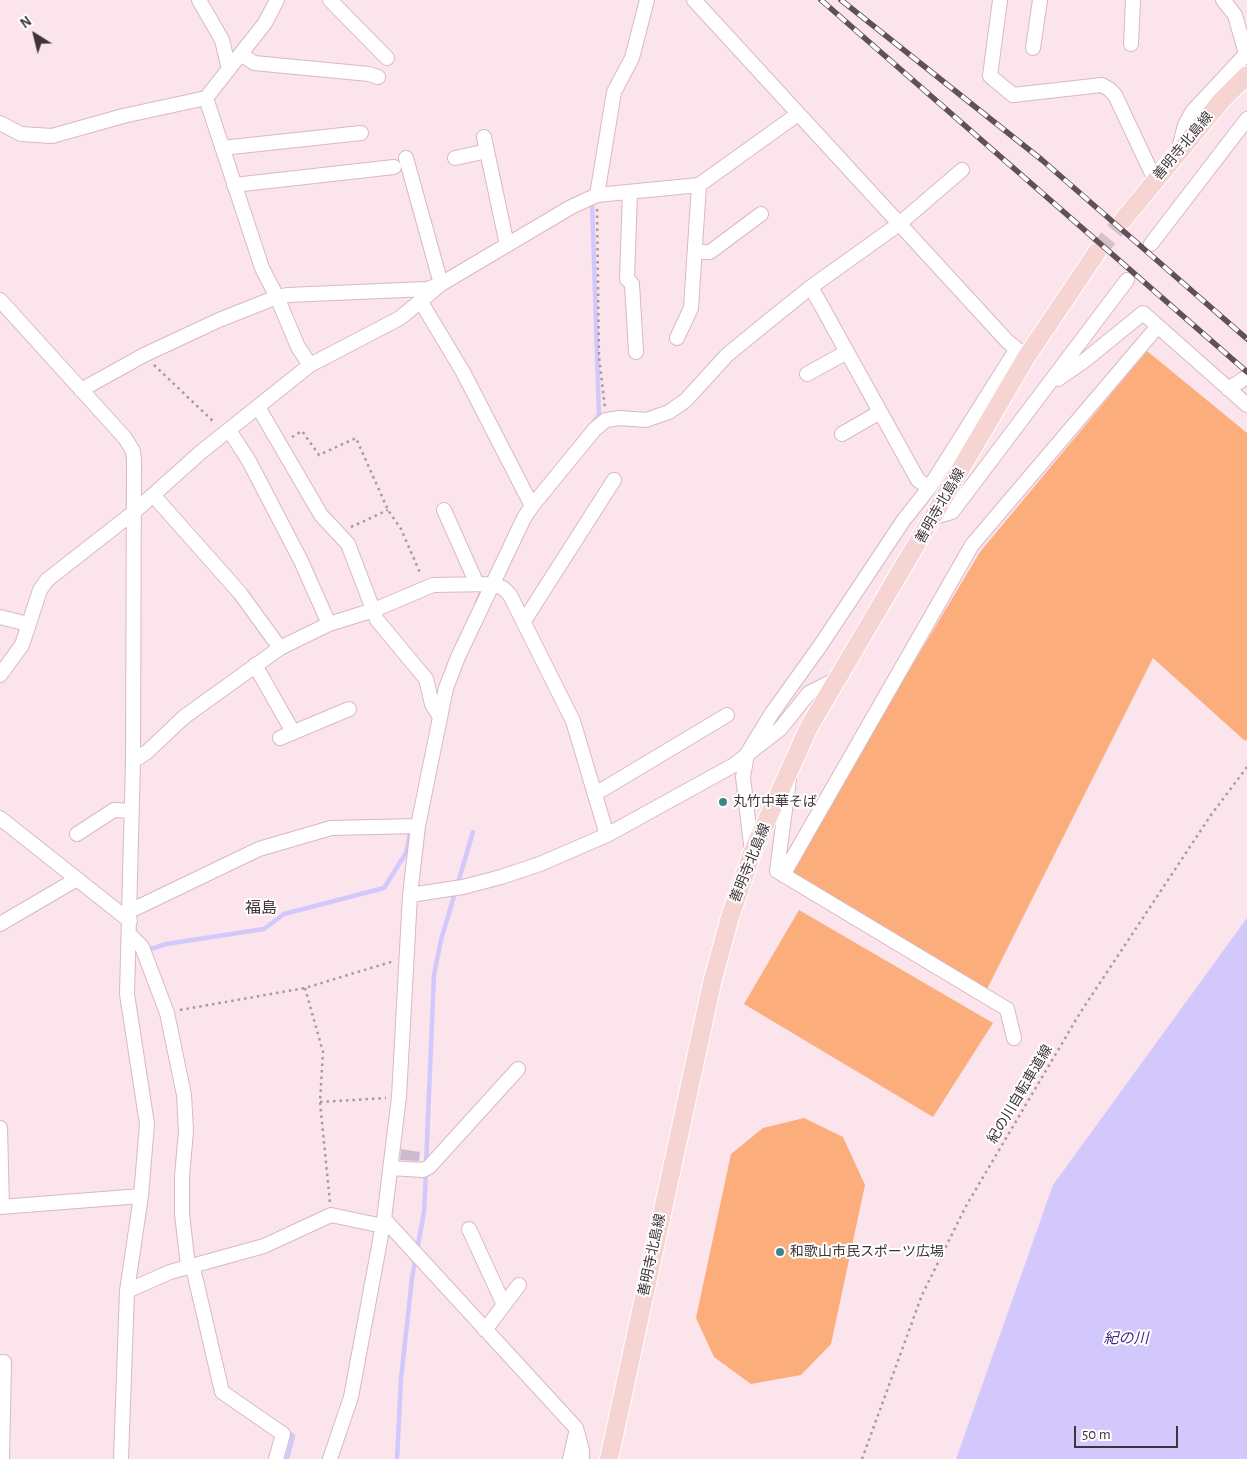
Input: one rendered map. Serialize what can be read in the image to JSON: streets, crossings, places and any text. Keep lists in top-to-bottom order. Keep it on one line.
{"streets":{"main road":["善明寺北島線"],"path":["紀の川自転車道線"]},"districts":["福島"],"water":["紀の川"],"places":["丸竹中華そば","和歌山市民スポーツ広場"],"scale_bar":"50 m","north":"top left"}
